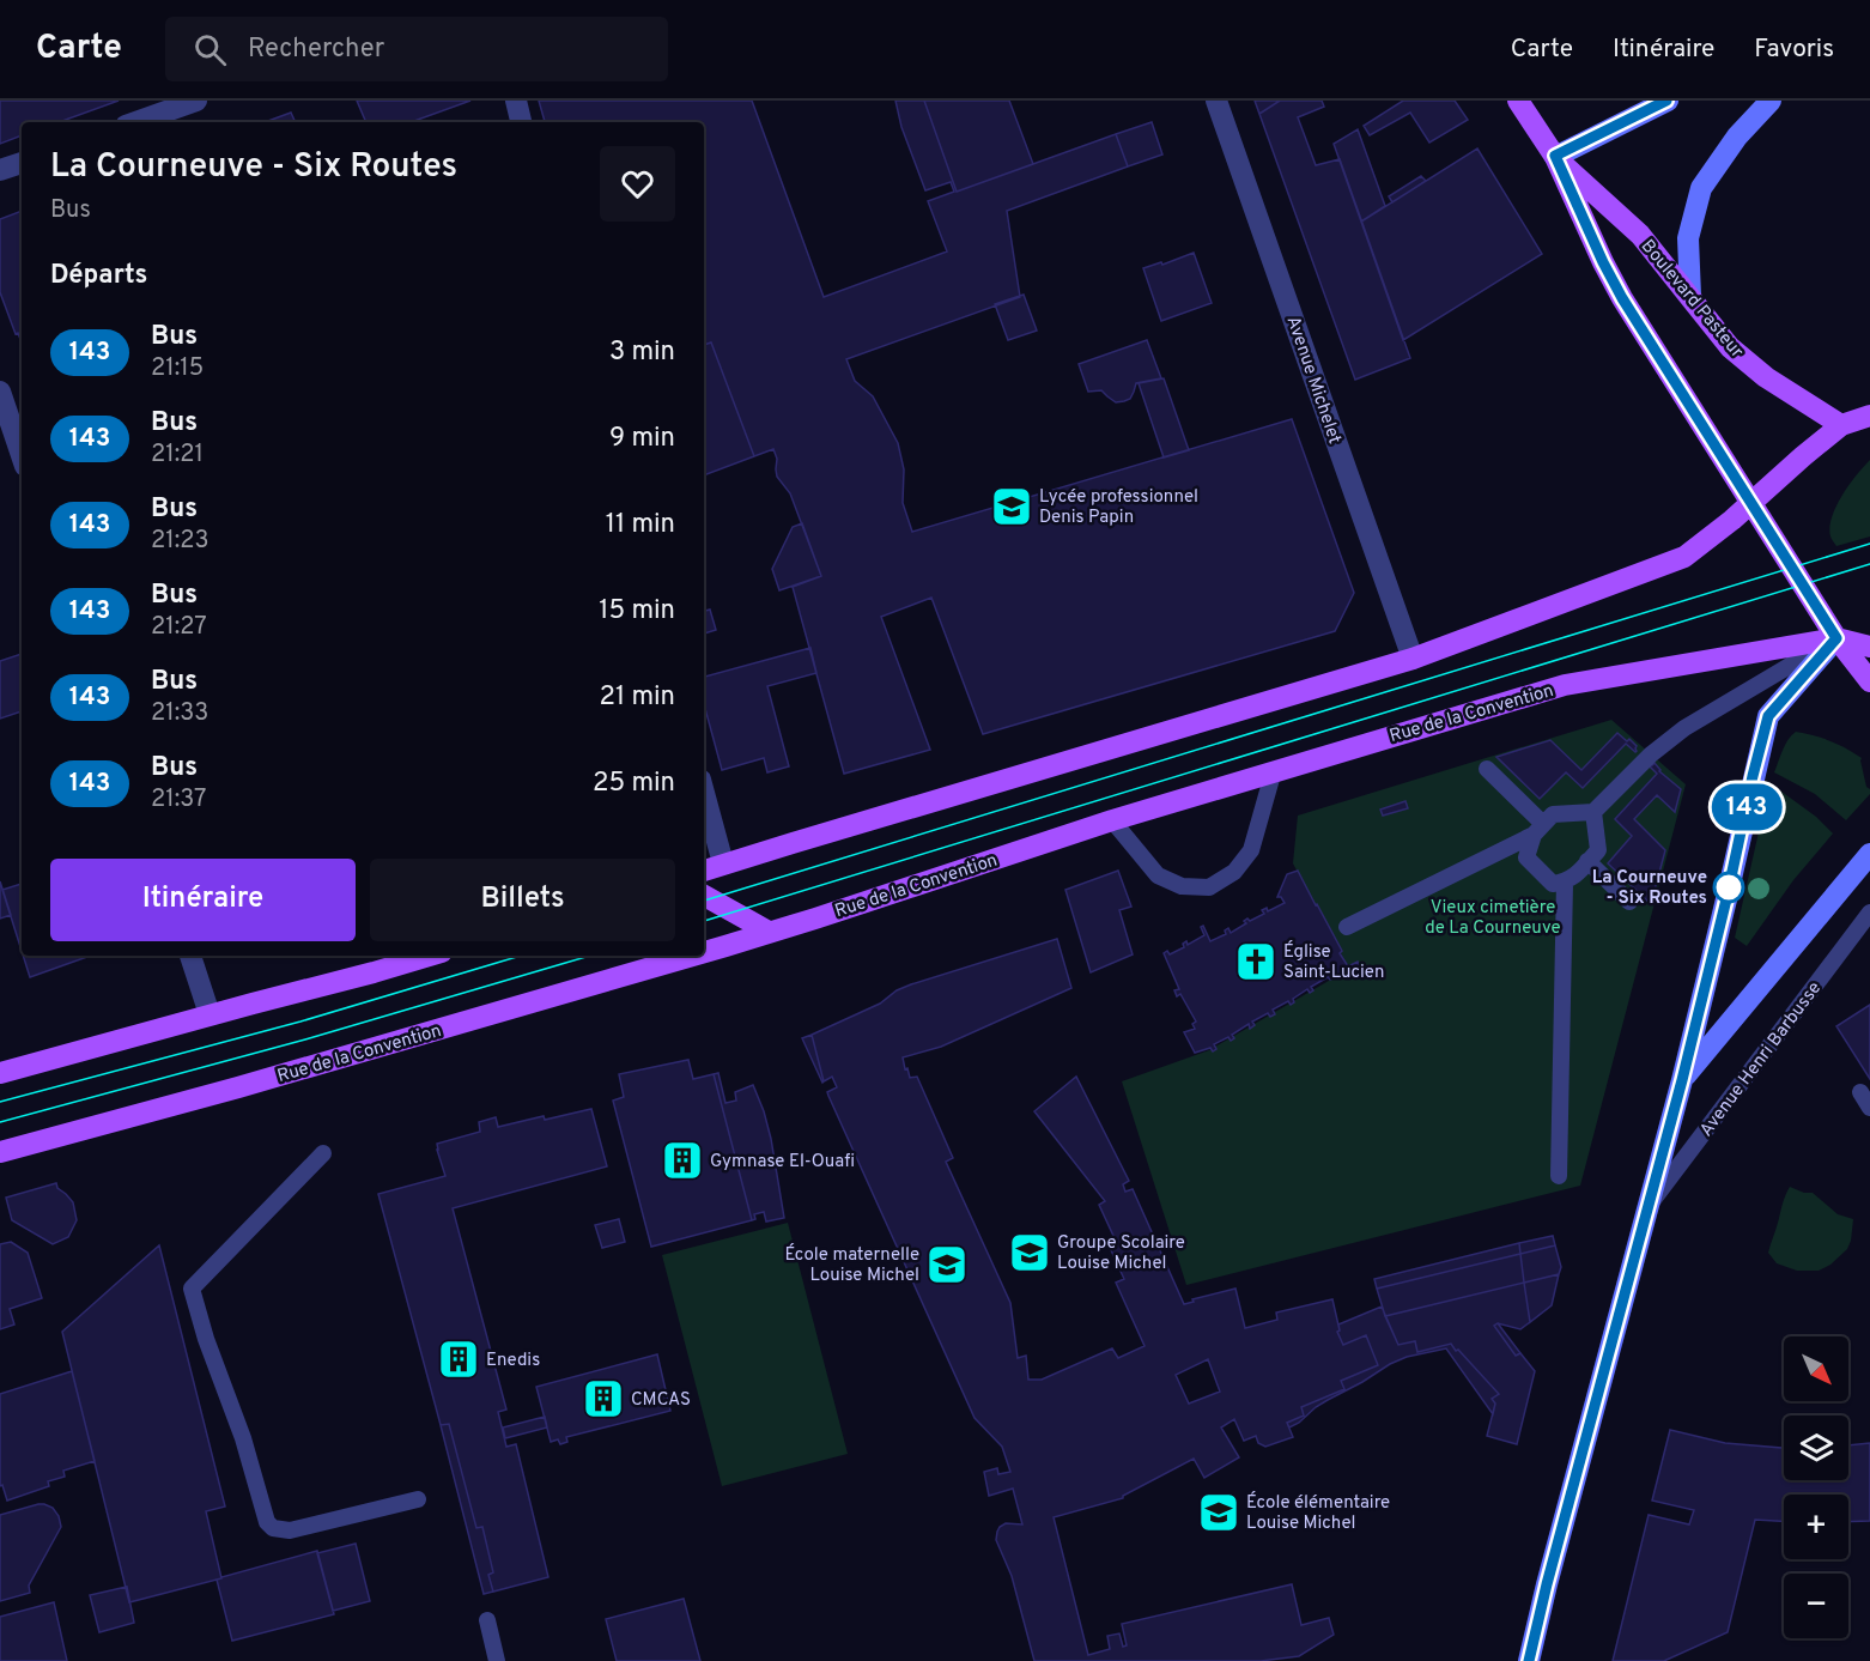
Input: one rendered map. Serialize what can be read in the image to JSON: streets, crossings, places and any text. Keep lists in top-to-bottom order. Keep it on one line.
{"streets":{"main road":["Boulevard Pasteur","Rue de la Convention","Avenue Henri Barbusse"],"street":["Avenue Michelet"]},"crossings":[["Boulevard Pasteur","Rue de la Convention"],["Boulevard Pasteur","Avenue Henri Barbusse"],["Rue de la Convention","Avenue Henri Barbusse"]],"parks":["Vieux cimetière de La Courneuve"],"places":{"school or university":["Lycée professionnel Denis Papin","Groupe Scolaire Louise Michel","École maternelle Louise Michel","École élémentaire Louise Michel"],"other":["La Courneuve - Six Routes"],"church":["Église Saint-Lucien"],"building":["Gymnase El-Ouafi","Enedis","CMCAS"]},"lines":["bus line 143"],"north":"bottom right","page":{"header":"Carte","search":"Rechercher","nav":["Carte","Itinéraire","Favoris"],"on_map":"143","heading":[["La Courneuve - Six Routes","Bus"],"Départs"],"list":[{"mark":"143","name":"Bus","note":"21:15","value":"3 min"},{"mark":"143","name":"Bus","note":"21:21","value":"9 min"},{"mark":"143","name":"Bus","note":"21:23","value":"11 min"},{"mark":"143","name":"Bus","note":"21:27","value":"15 min"},{"mark":"143","name":"Bus","note":"21:33","value":"21 min"},{"mark":"143","name":"Bus","note":"21:37","value":"25 min"}],"buttons":["Itinéraire","Billets"],"map_buttons":["+","−"]}}
